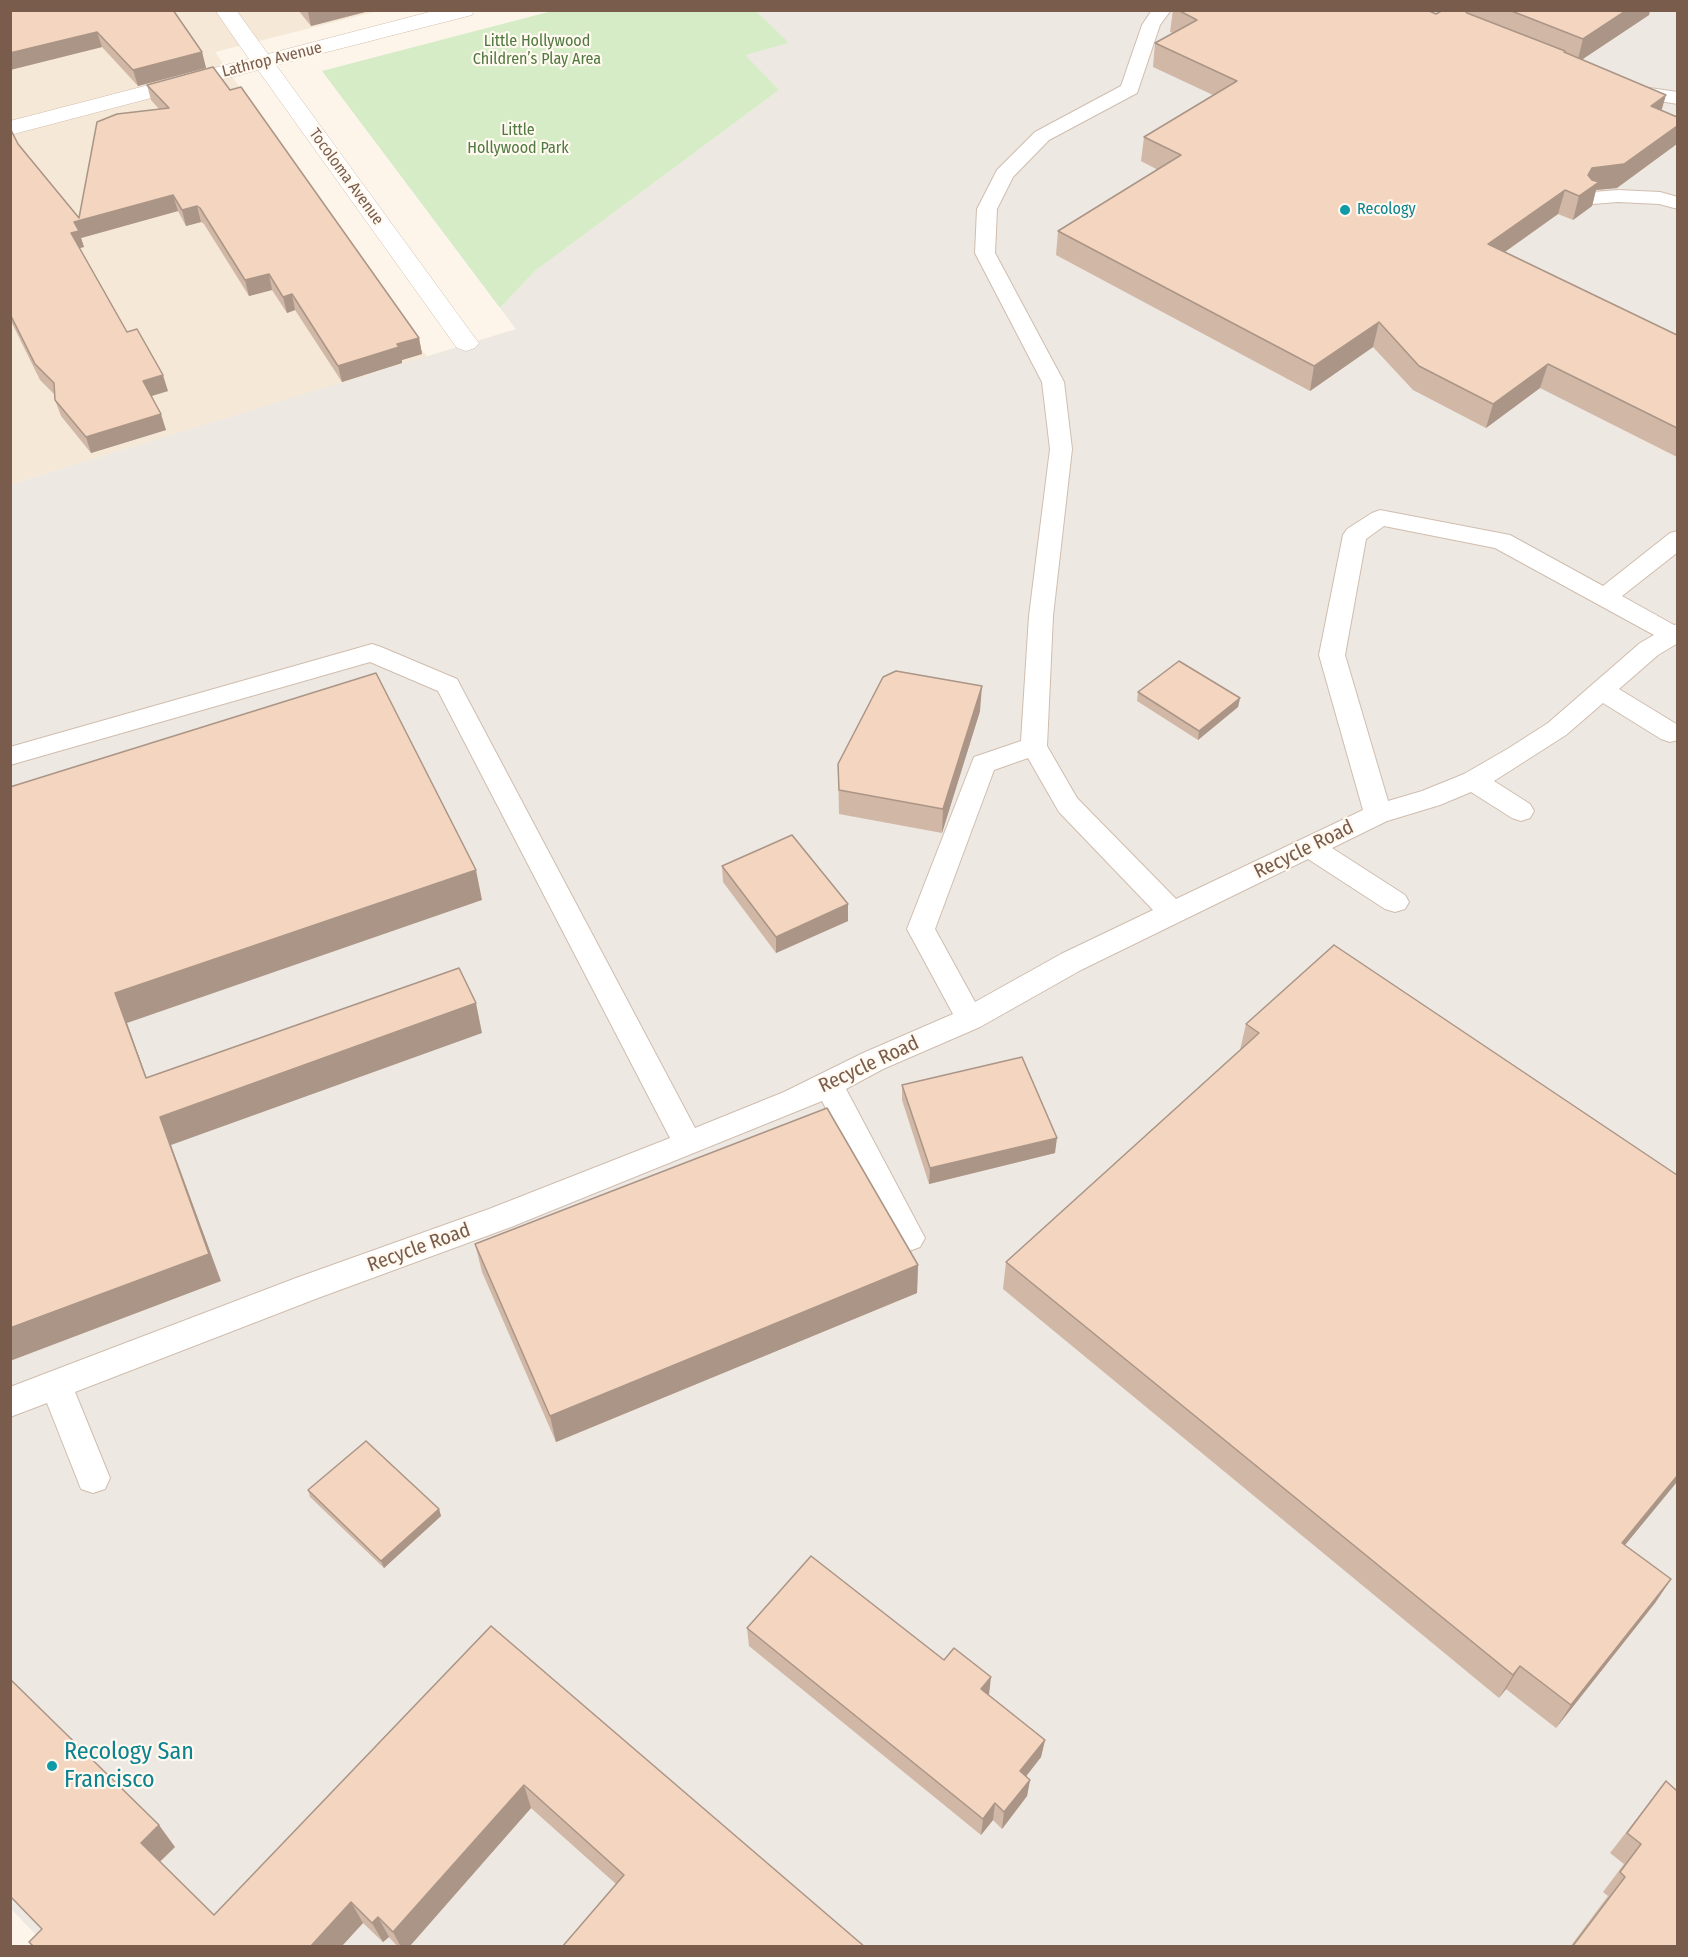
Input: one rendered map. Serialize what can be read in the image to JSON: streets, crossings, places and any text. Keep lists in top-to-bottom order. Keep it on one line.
{"streets":{"street":["Lathrop Avenue","Tocoloma Avenue"],"lane":["Recycle Road"]},"crossings":[["Lathrop Avenue","Tocoloma Avenue"]],"parks":["Little Hollywood Children’s Play Area","Little Hollywood Park"],"places":["Recology","Recology San Francisco"]}
